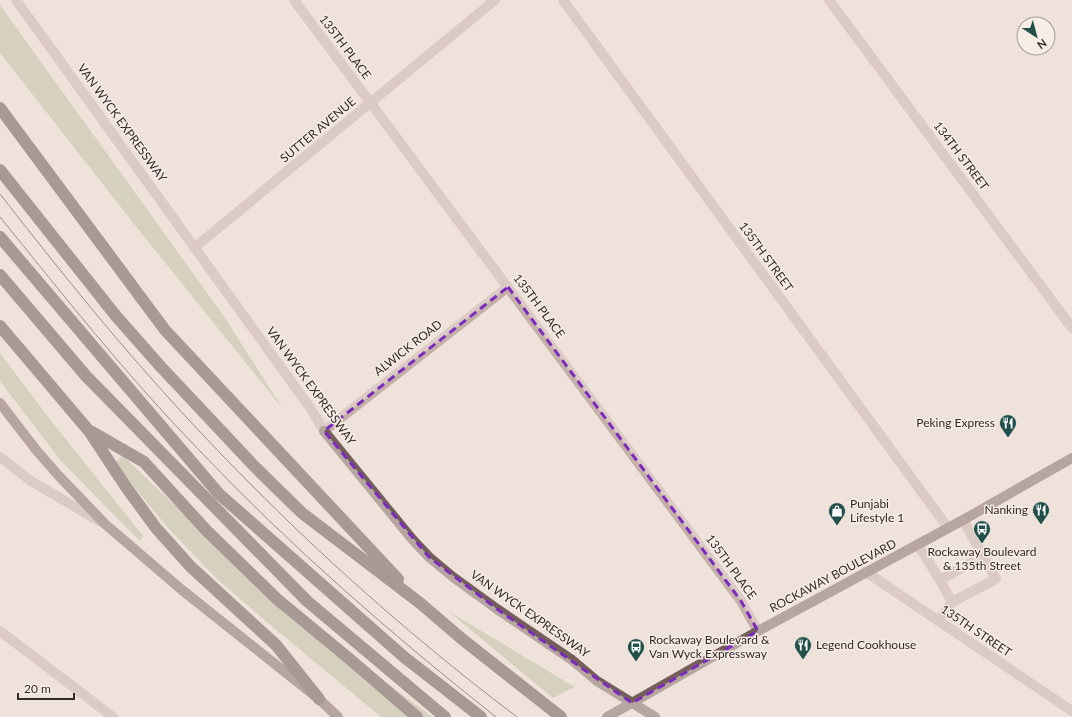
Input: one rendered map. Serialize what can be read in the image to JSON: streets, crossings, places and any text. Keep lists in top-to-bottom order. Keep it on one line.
{"streets":{"main road":["VAN WYCK EXPRESSWAY","ROCKAWAY BOULEVARD"],"street":["135TH PLACE","SUTTER AVENUE","134TH STREET","135TH STREET","ALWICK ROAD"]},"crossings":[["135TH PLACE","SUTTER AVENUE"],["135TH PLACE","ALWICK ROAD"],["135TH PLACE","ROCKAWAY BOULEVARD"],["VAN WYCK EXPRESSWAY","SUTTER AVENUE"],["VAN WYCK EXPRESSWAY","ALWICK ROAD"],["VAN WYCK EXPRESSWAY","ROCKAWAY BOULEVARD"],["135TH STREET","ROCKAWAY BOULEVARD"]],"places":{"restaurant":["Peking Express","Nanking","Legend Cookhouse"],"shop":["Punjabi Lifestyle 1"],"bus stop":["Rockaway Boulevard & 135th Street","Rockaway Boulevard & Van Wyck Expressway"]},"scale_bar":"20 m","north":"bottom right"}
